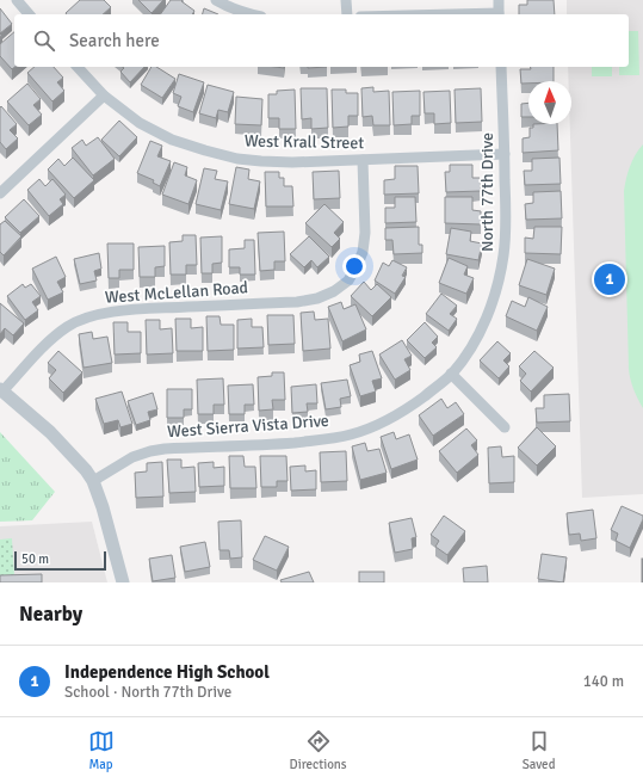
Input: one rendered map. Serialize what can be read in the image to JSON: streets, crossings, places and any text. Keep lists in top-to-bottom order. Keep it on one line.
{"streets":{"street":["West Krall Street","North 77th Drive","West McLellan Road","West Sierra Vista Drive"]},"crossings":[["West Krall Street","North 77th Drive"],["West Krall Street","West McLellan Road"],["North 77th Drive","West Sierra Vista Drive"]],"scale_bar":"50 m","north":"top","page":{"search":"Search here","pins":"1","scale":"50 m","heading":"Nearby","list":[{"mark":"1","name":"Independence High School","note":"School · North 77th Drive","value":"140 m"}],"nav":["Map","Directions","Saved"]}}
